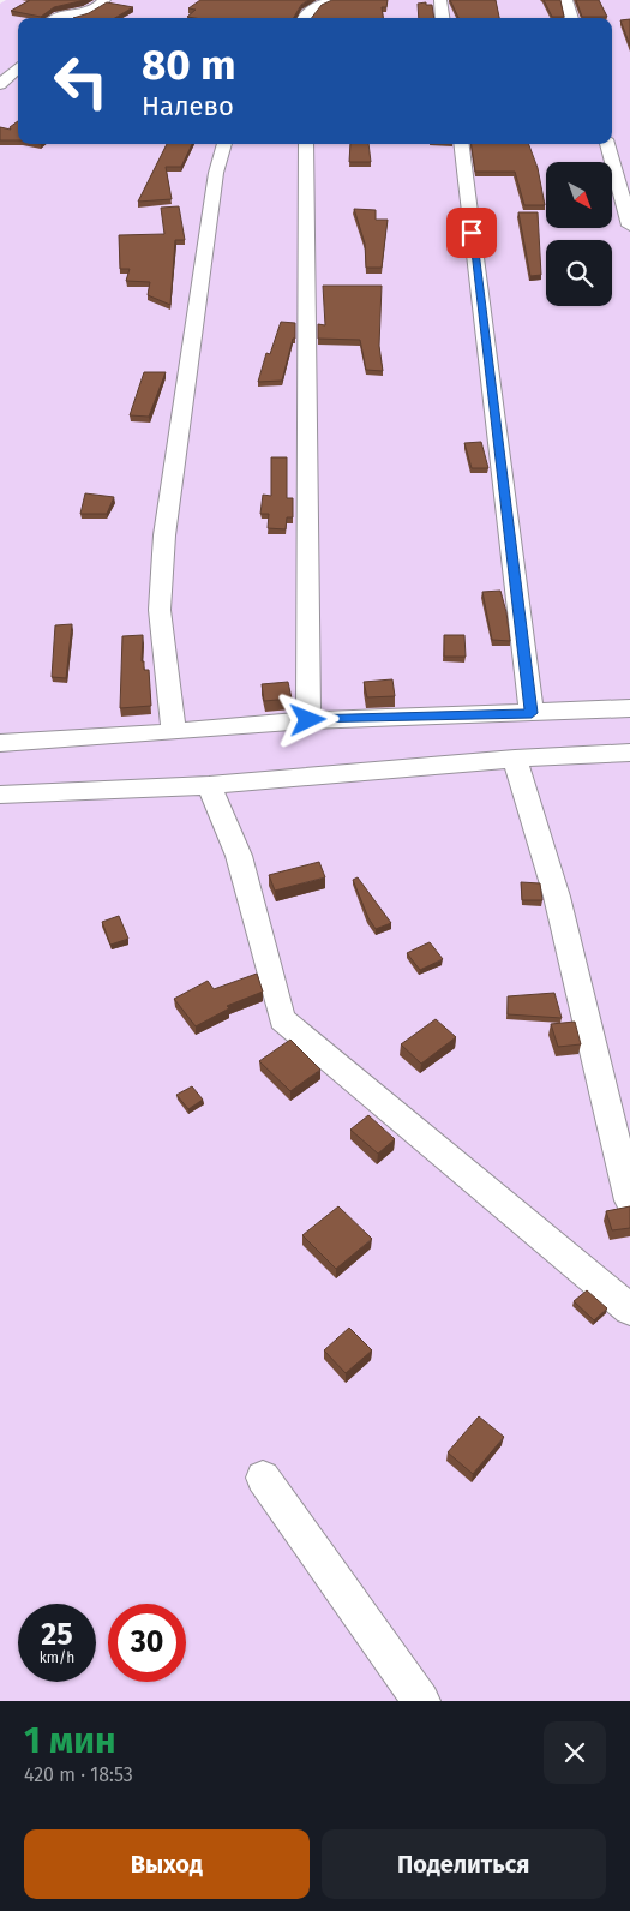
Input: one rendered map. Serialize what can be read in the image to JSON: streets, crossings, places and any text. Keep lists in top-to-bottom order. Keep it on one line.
{"north":"bottom right","page":{"turn":["80 m","Налево"],"speed":"25 km/h","limit":"30","heading":["1 мин","420 m · 18:53"],"buttons":["Выход","Поделиться"]}}
